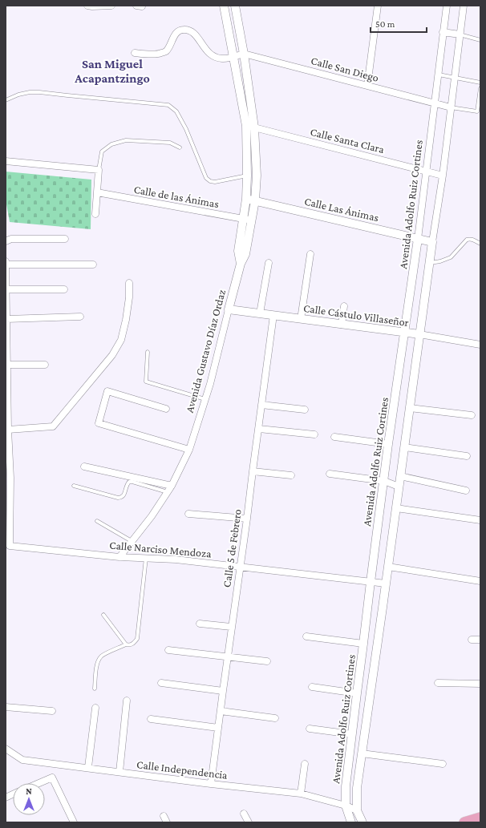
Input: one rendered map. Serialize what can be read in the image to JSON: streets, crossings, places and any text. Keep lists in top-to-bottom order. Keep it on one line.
{"streets":{"street":["Calle San Diego","Calle Santa Clara","Calle de las Ánimas","Avenida Adolfo Ruiz Cortines","Calle Las Ánimas","Calle Cástulo Villaseñor","Avenida Gustavo Díaz Ordaz","Calle 5 de Febrero","Calle Narciso Mendoza","Calle Independencia"]},"crossings":[["Calle San Diego","Avenida Adolfo Ruiz Cortines"],["Calle San Diego","Avenida Gustavo Díaz Ordaz"],["Calle Santa Clara","Avenida Adolfo Ruiz Cortines"],["Calle Santa Clara","Avenida Gustavo Díaz Ordaz"],["Calle de las Ánimas","Avenida Gustavo Díaz Ordaz"],["Avenida Adolfo Ruiz Cortines","Calle Las Ánimas"],["Avenida Adolfo Ruiz Cortines","Calle Cástulo Villaseñor"],["Avenida Adolfo Ruiz Cortines","Calle Narciso Mendoza"],["Avenida Adolfo Ruiz Cortines","Calle Independencia"],["Calle Las Ánimas","Avenida Gustavo Díaz Ordaz"],["Calle Cástulo Villaseñor","Avenida Gustavo Díaz Ordaz"],["Calle Cástulo Villaseñor","Calle 5 de Febrero"],["Avenida Gustavo Díaz Ordaz","Calle Narciso Mendoza"],["Calle 5 de Febrero","Calle Narciso Mendoza"],["Calle 5 de Febrero","Calle Independencia"]],"districts":["San Miguel Acapantzingo"],"scale_bar":"50 m","north":"top"}
